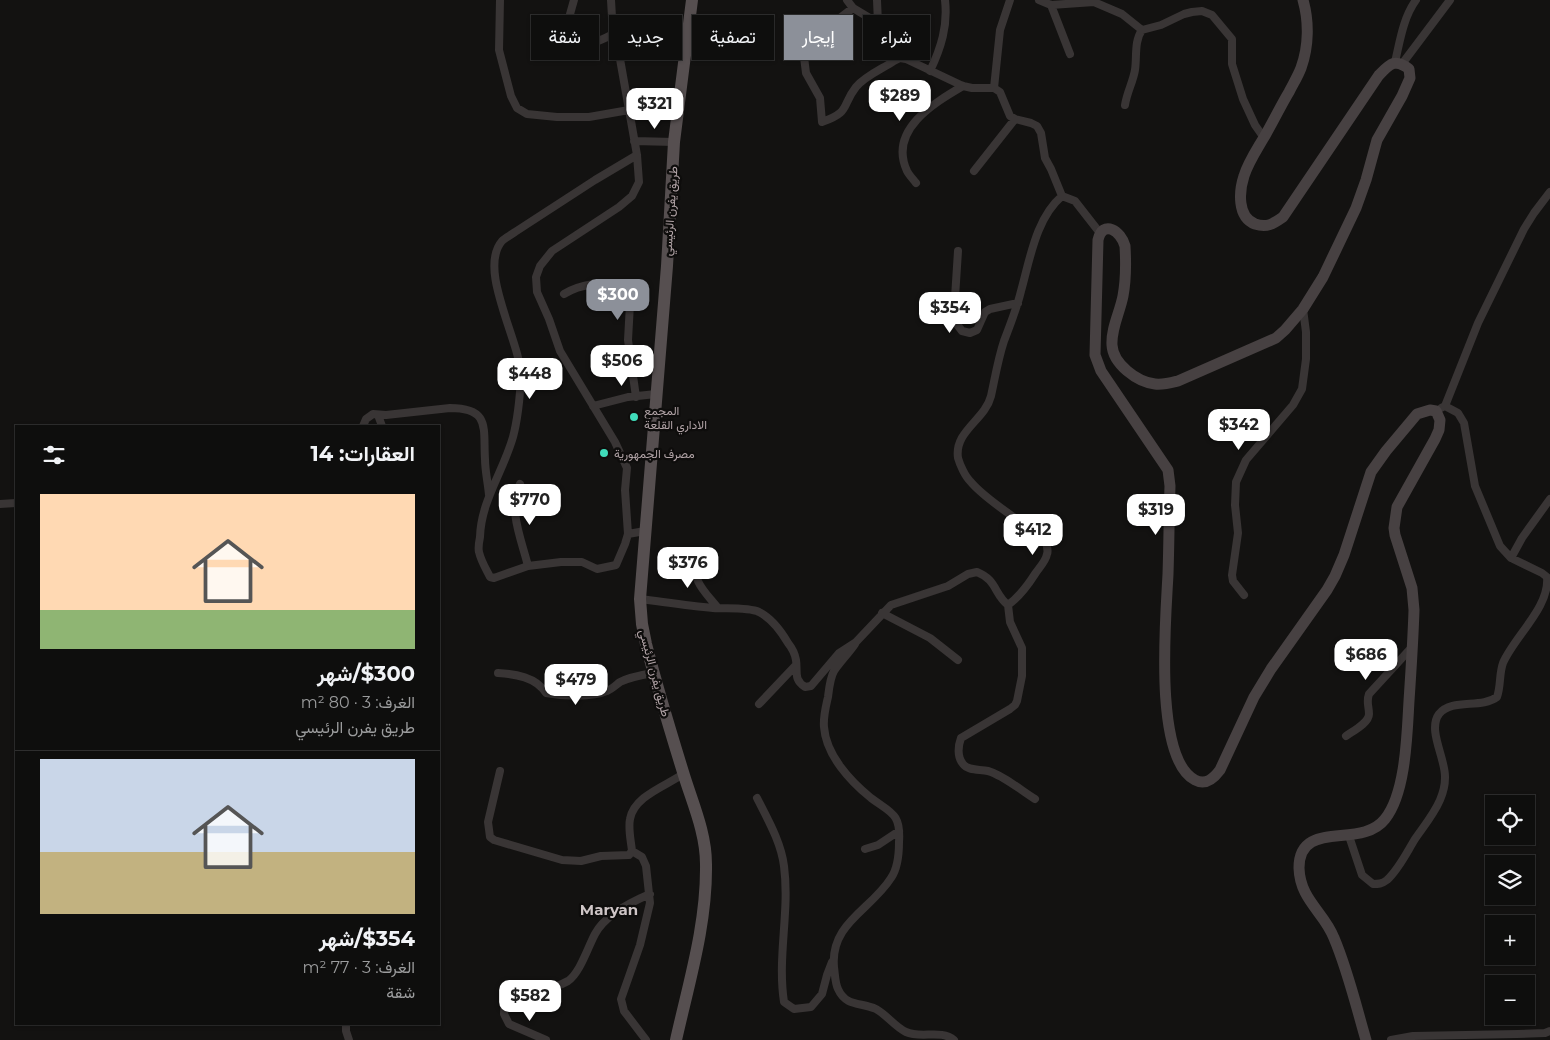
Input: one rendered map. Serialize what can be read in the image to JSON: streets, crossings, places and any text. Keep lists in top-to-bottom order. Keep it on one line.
{"streets":{"main road":["طريق يفرن الرئيسي"]},"districts":["Maryan"],"places":["المجمع الاداري القلعة","مصرف الجمهورية"],"page":{"chip":["شراء","إيجار","تصفية","جديد","شقة"],"price":["$289","$321","$300","$354","$506","$448","$342","$770","$319","$412","$376","$686","$479","$582"],"heading":"العقارات: 14","list":[{"name":"$300/شهر","note":"الغرف: 3 · 80 m² · طريق يفرن الرئيسي"},{"name":"$354/شهر","note":"الغرف: 3 · 77 m² · شقة"}],"map_buttons":["+","−"]}}
